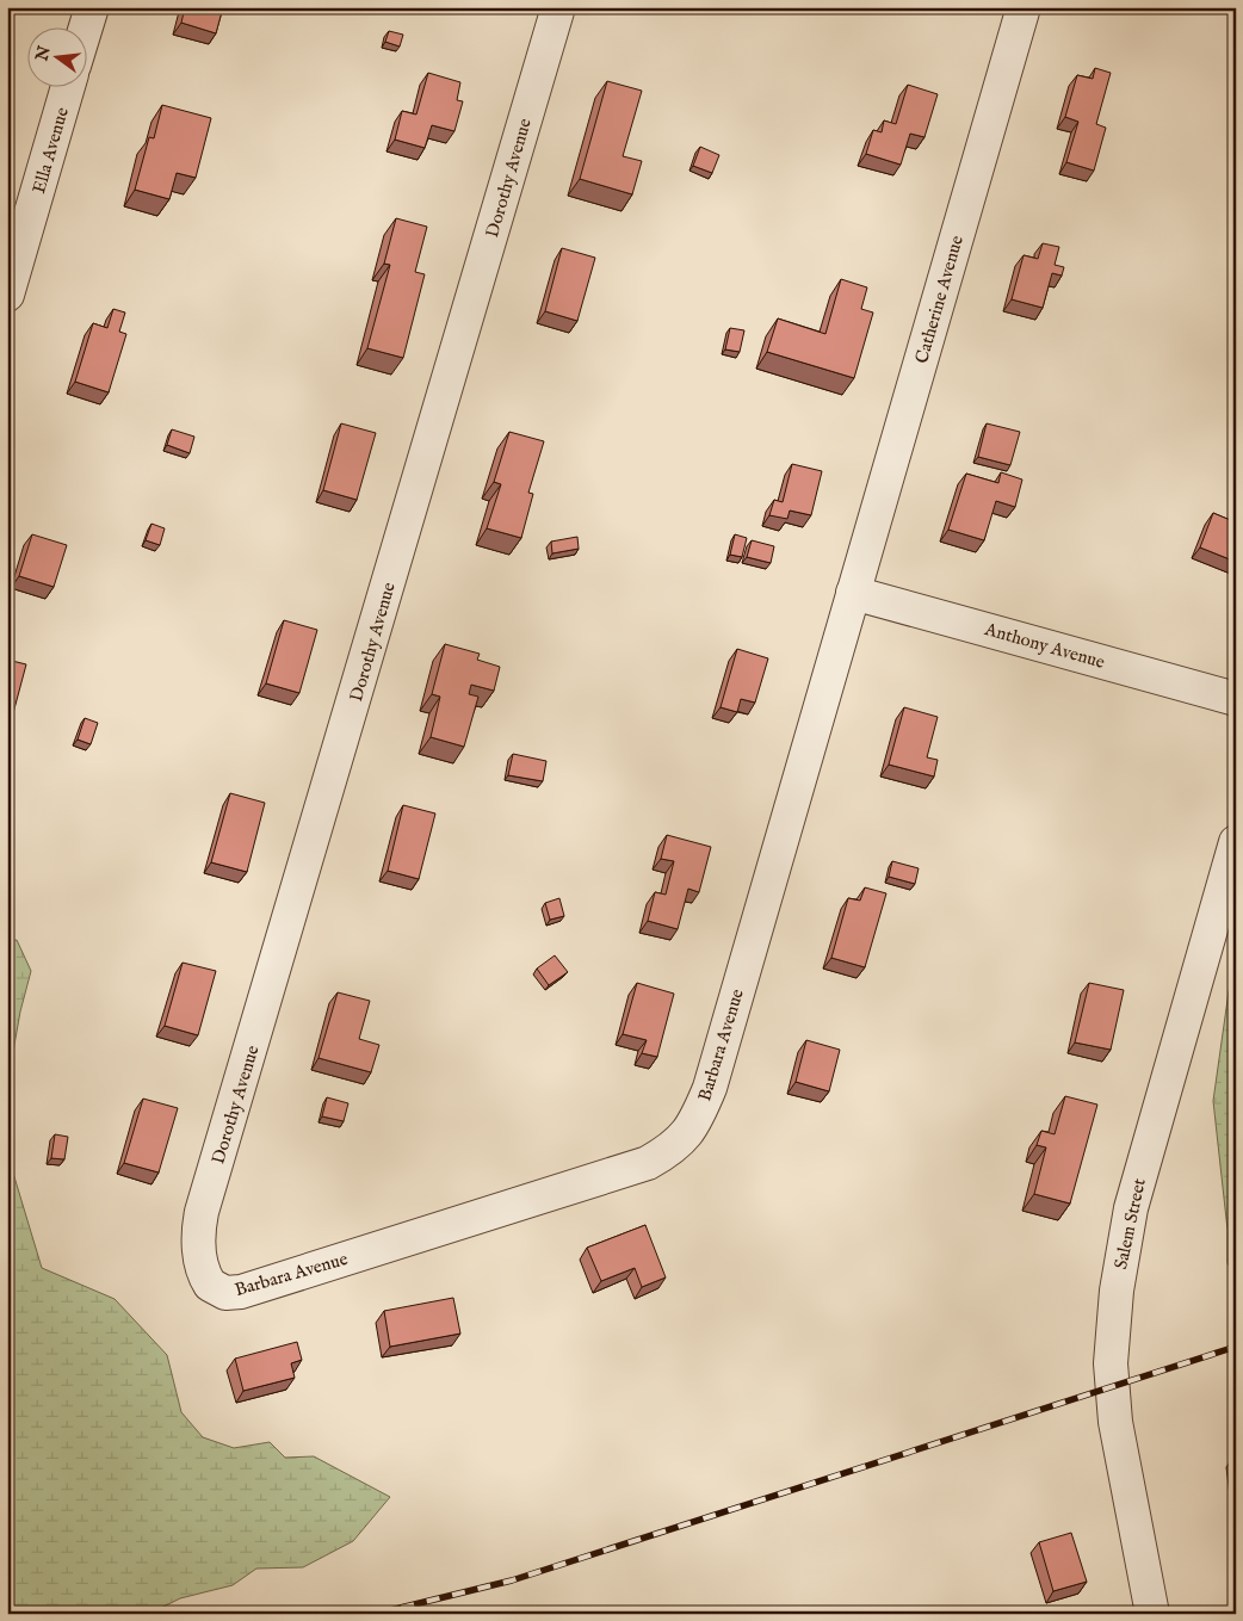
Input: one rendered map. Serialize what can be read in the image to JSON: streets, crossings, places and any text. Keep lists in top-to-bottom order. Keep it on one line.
{"streets":{"street":["Ella Avenue","Dorothy Avenue","Catherine Avenue","Anthony Avenue","Barbara Avenue","Salem Street"]},"crossings":[["Dorothy Avenue","Barbara Avenue"],["Catherine Avenue","Anthony Avenue"],["Catherine Avenue","Barbara Avenue"],["Anthony Avenue","Barbara Avenue"]],"north":"left"}
